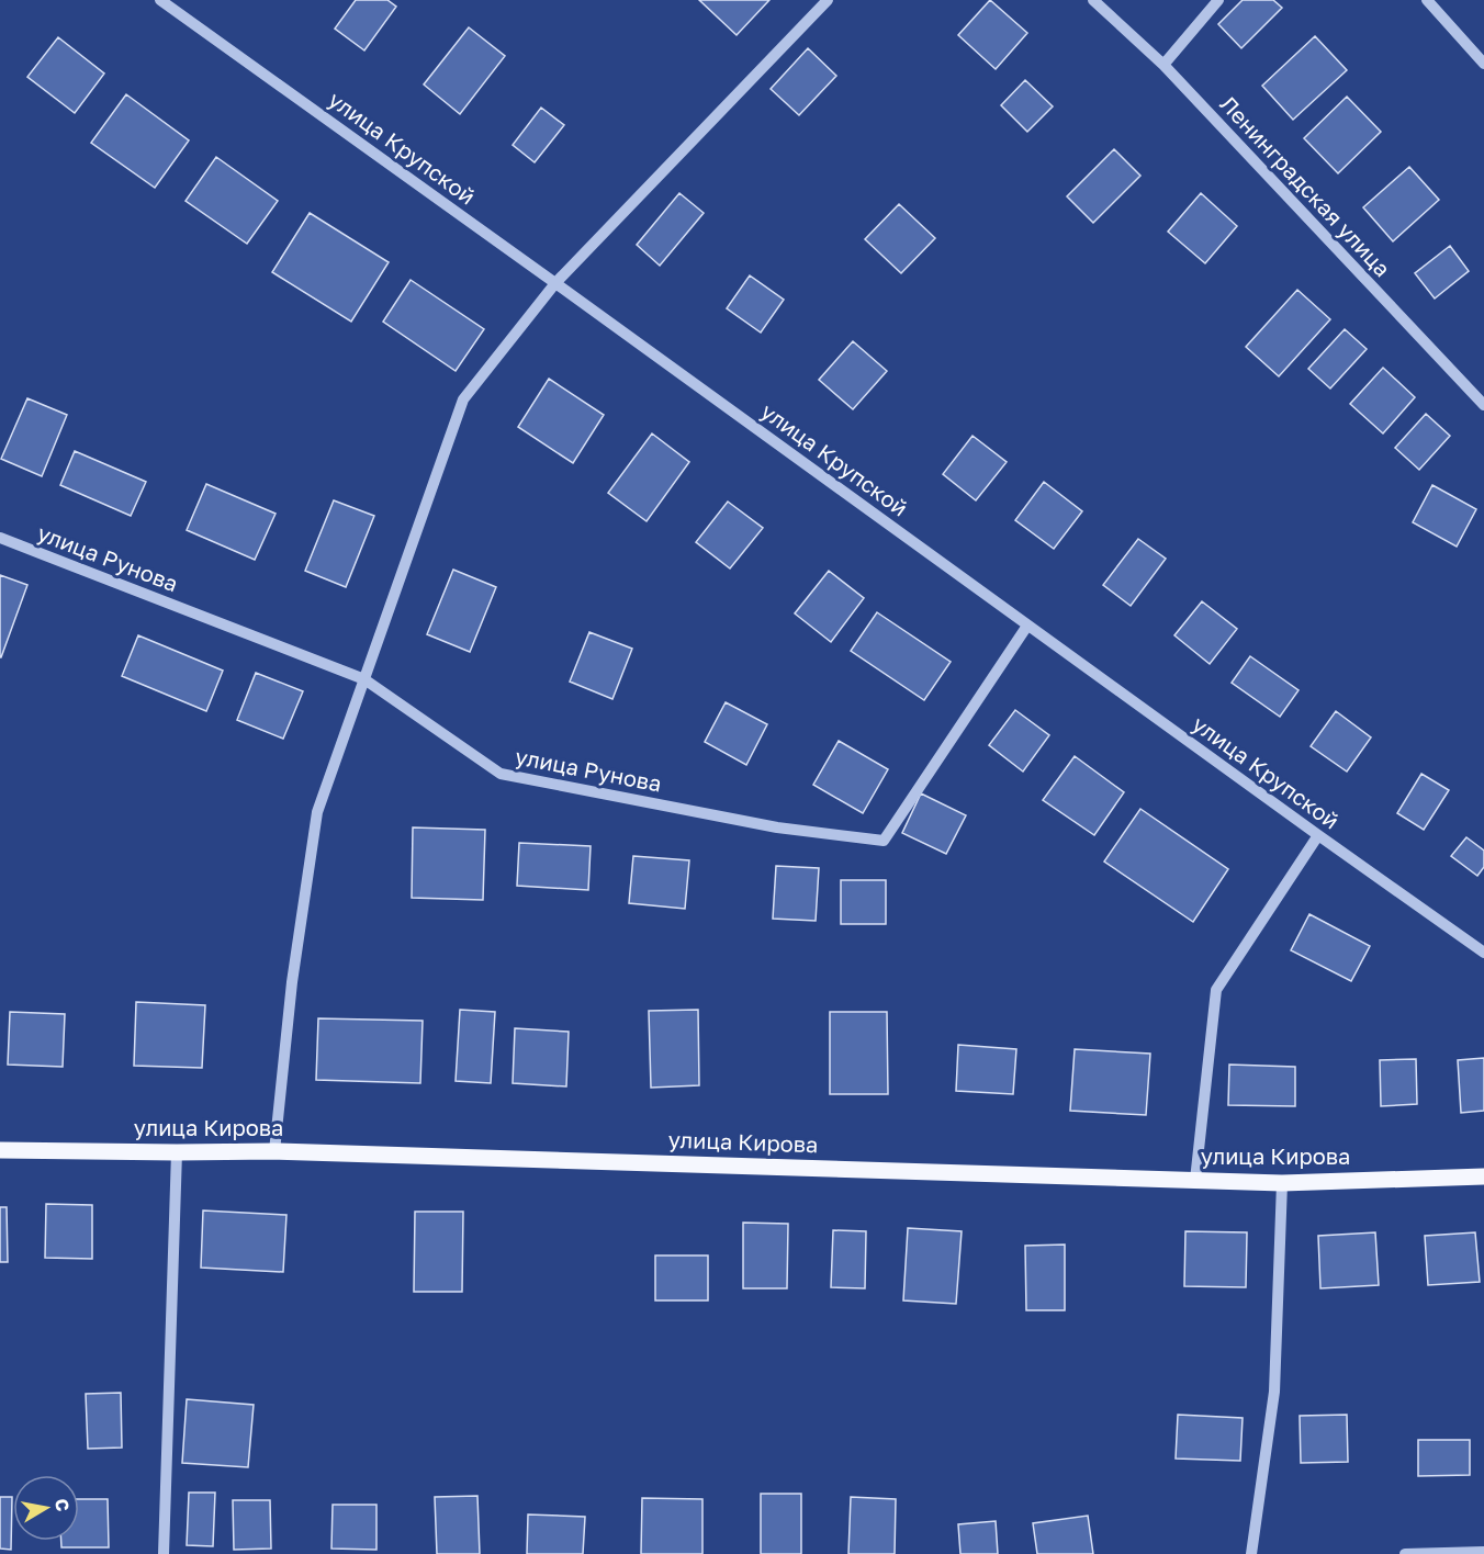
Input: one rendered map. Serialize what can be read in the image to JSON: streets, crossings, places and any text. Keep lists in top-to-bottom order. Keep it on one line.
{"streets":{"main road":["улица Кирова"],"street":["улица Крупской","Ленинградская улица","улица Рунова"]},"crossings":[["улица Крупской","улица Рунова"]],"north":"right"}
